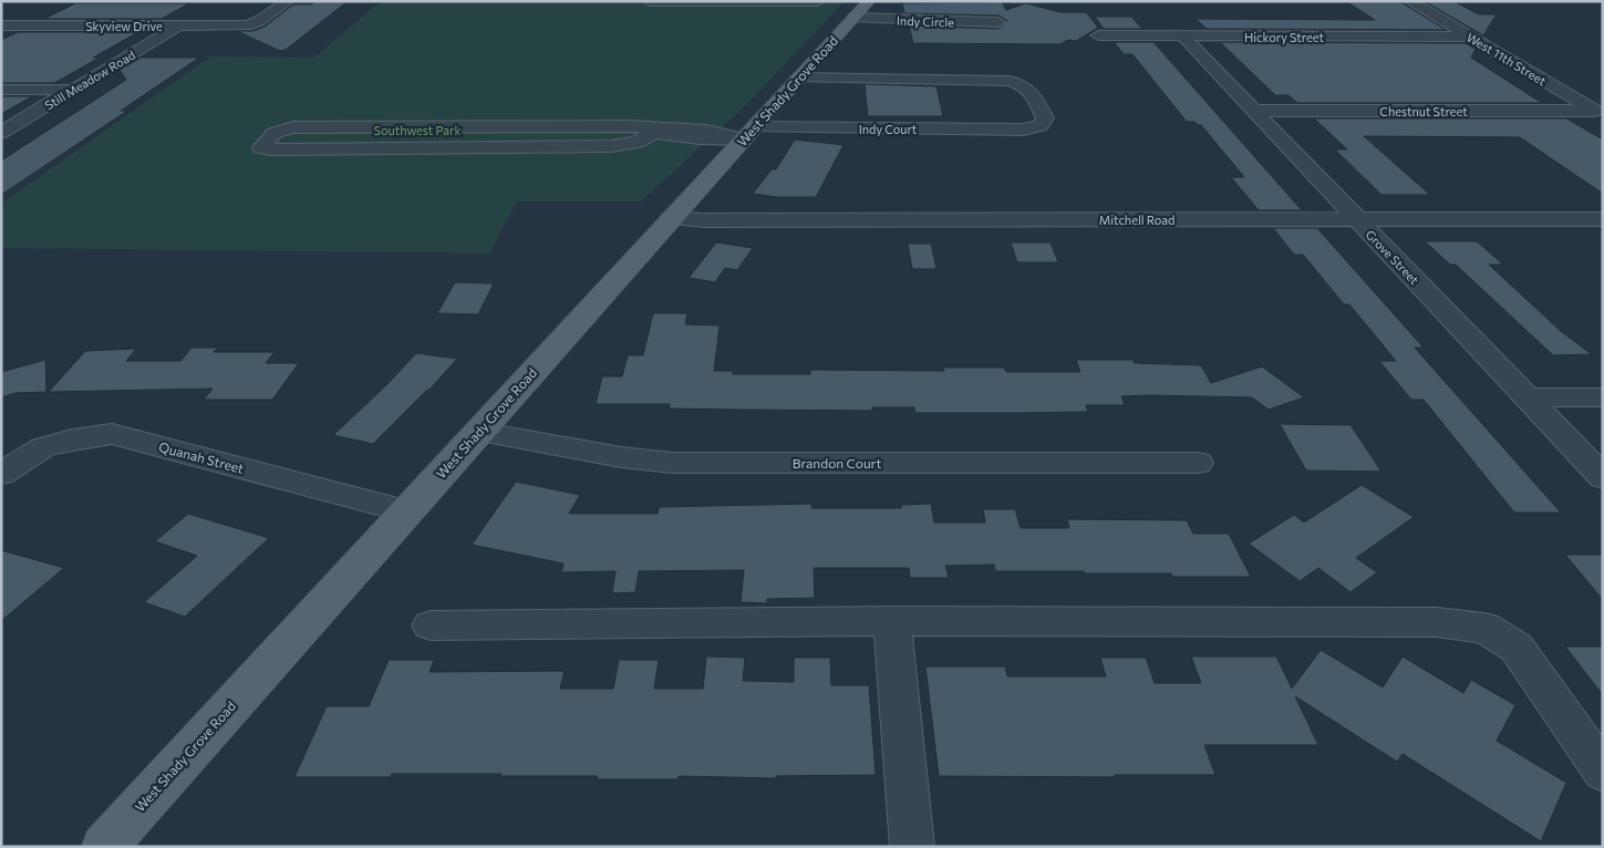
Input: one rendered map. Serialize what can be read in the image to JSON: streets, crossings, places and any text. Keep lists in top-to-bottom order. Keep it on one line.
{"streets":{"main road":["West Shady Grove Road"],"street":["Indy Circle","Skyview Drive","Hickory Street","West 11th Street","Still Meadow Road","Chestnut Street","Indy Court","Mitchell Road","Grove Street","Quanah Street","Brandon Court"]},"crossings":[["Indy Circle","West Shady Grove Road"],["Skyview Drive","Still Meadow Road"],["Hickory Street","West 11th Street"],["Hickory Street","Grove Street"],["West 11th Street","Chestnut Street"],["West Shady Grove Road","Indy Court"],["West Shady Grove Road","Mitchell Road"],["West Shady Grove Road","Quanah Street"],["West Shady Grove Road","Brandon Court"],["Chestnut Street","Grove Street"],["Mitchell Road","Grove Street"]],"parks":["Southwest Park"]}
